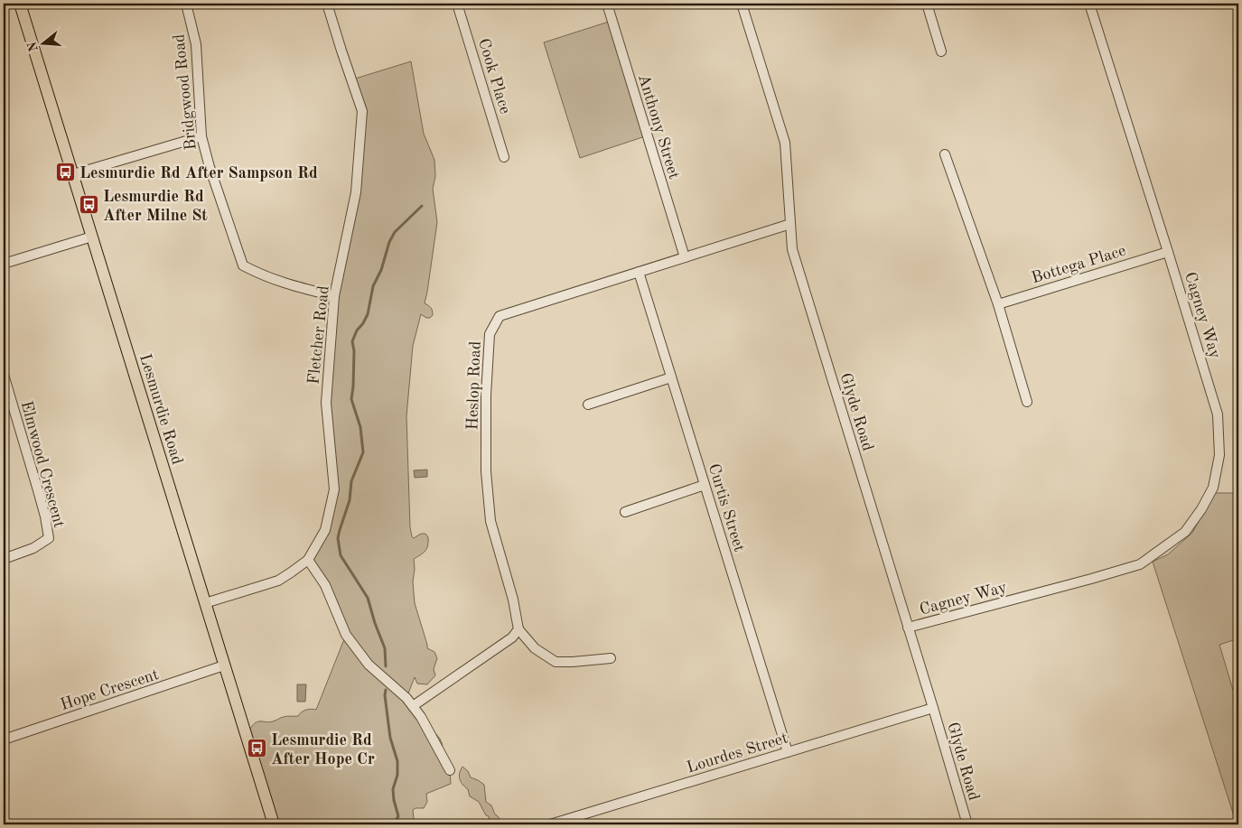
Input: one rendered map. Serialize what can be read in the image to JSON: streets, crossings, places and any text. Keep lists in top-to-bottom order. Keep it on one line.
{"streets":{"main road":["Lesmurdie Road"],"street":["Cook Place","Bridgwood Road","Anthony Street","Bottega Place","Cagney Way","Fletcher Road","Heslop Road","Glyde Road","Elmwood Crescent","Curtis Street","Hope Crescent","Lourdes Street"]},"crossings":[["Bridgwood Road","Fletcher Road"],["Anthony Street","Heslop Road"],["Bottega Place","Cagney Way"],["Cagney Way","Glyde Road"],["Fletcher Road","Lesmurdie Road"],["Heslop Road","Glyde Road"],["Heslop Road","Curtis Street"],["Lesmurdie Road","Hope Crescent"],["Glyde Road","Lourdes Street"],["Curtis Street","Lourdes Street"]],"places":{"bus stop":["Lesmurdie Rd After Sampson Rd","Lesmurdie Rd After Milne St","Lesmurdie Rd After Hope Cr"]},"north":"left"}
